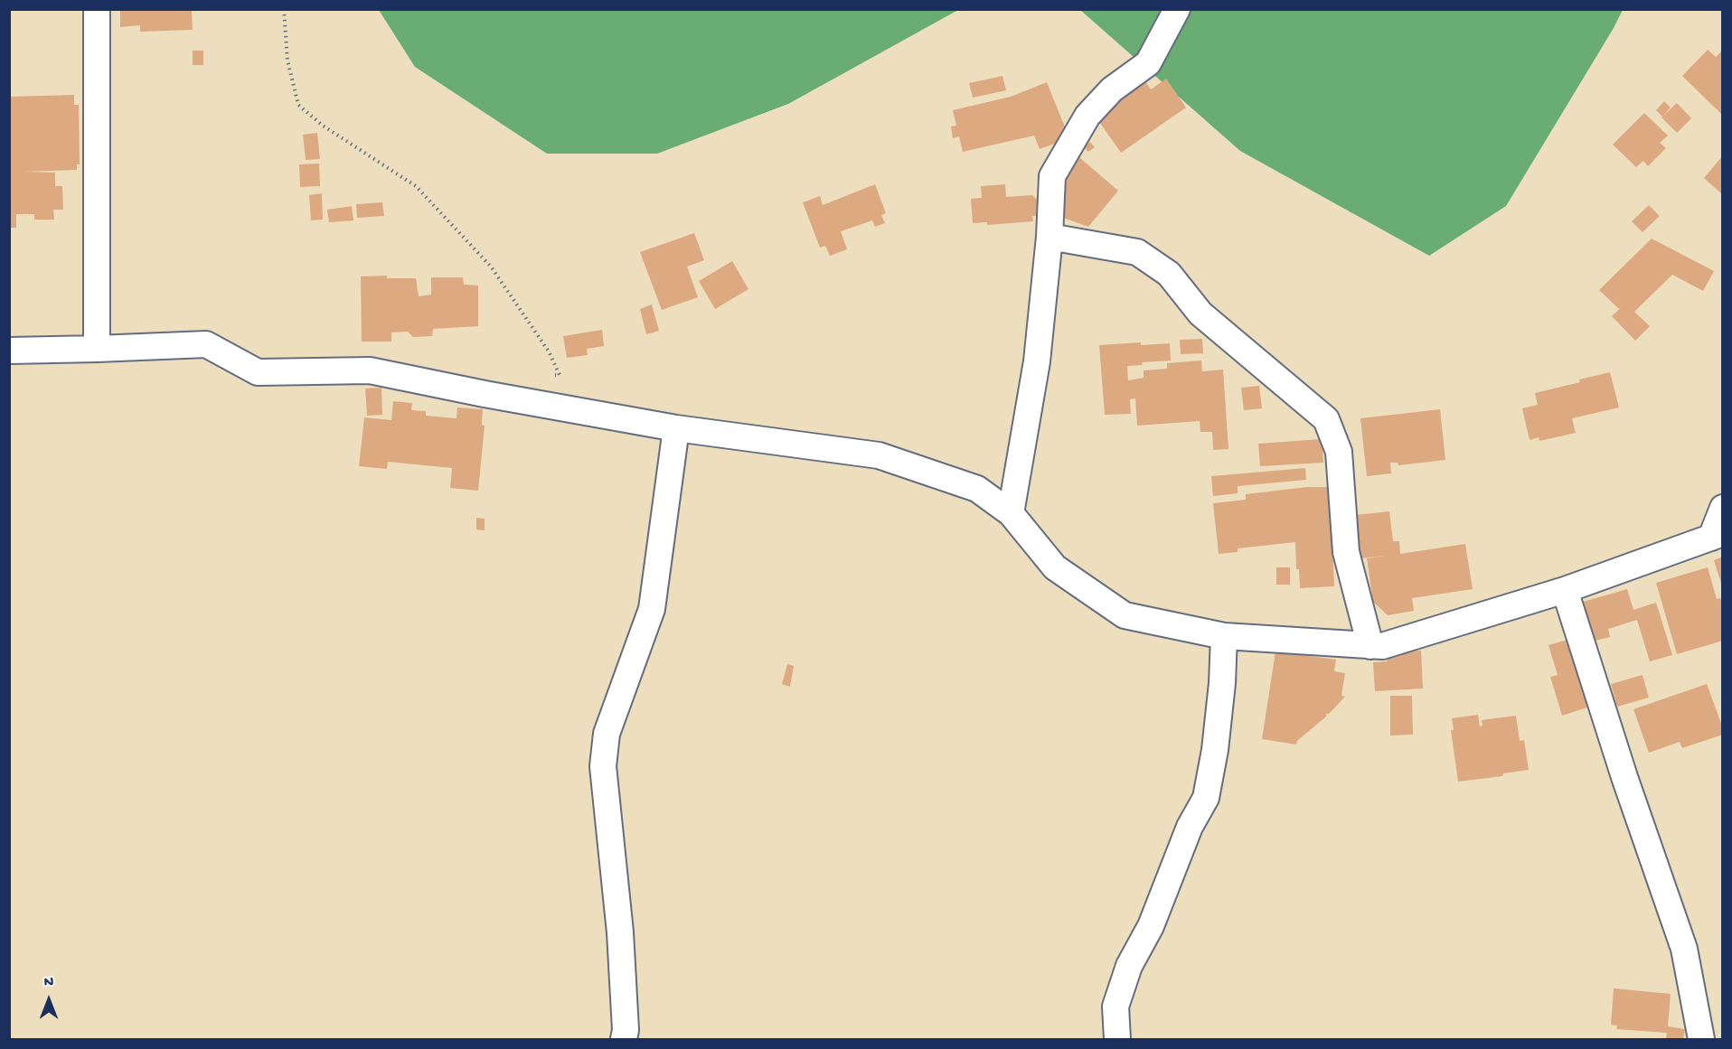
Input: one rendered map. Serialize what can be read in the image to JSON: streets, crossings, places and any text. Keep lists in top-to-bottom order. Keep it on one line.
{"north":"top"}
